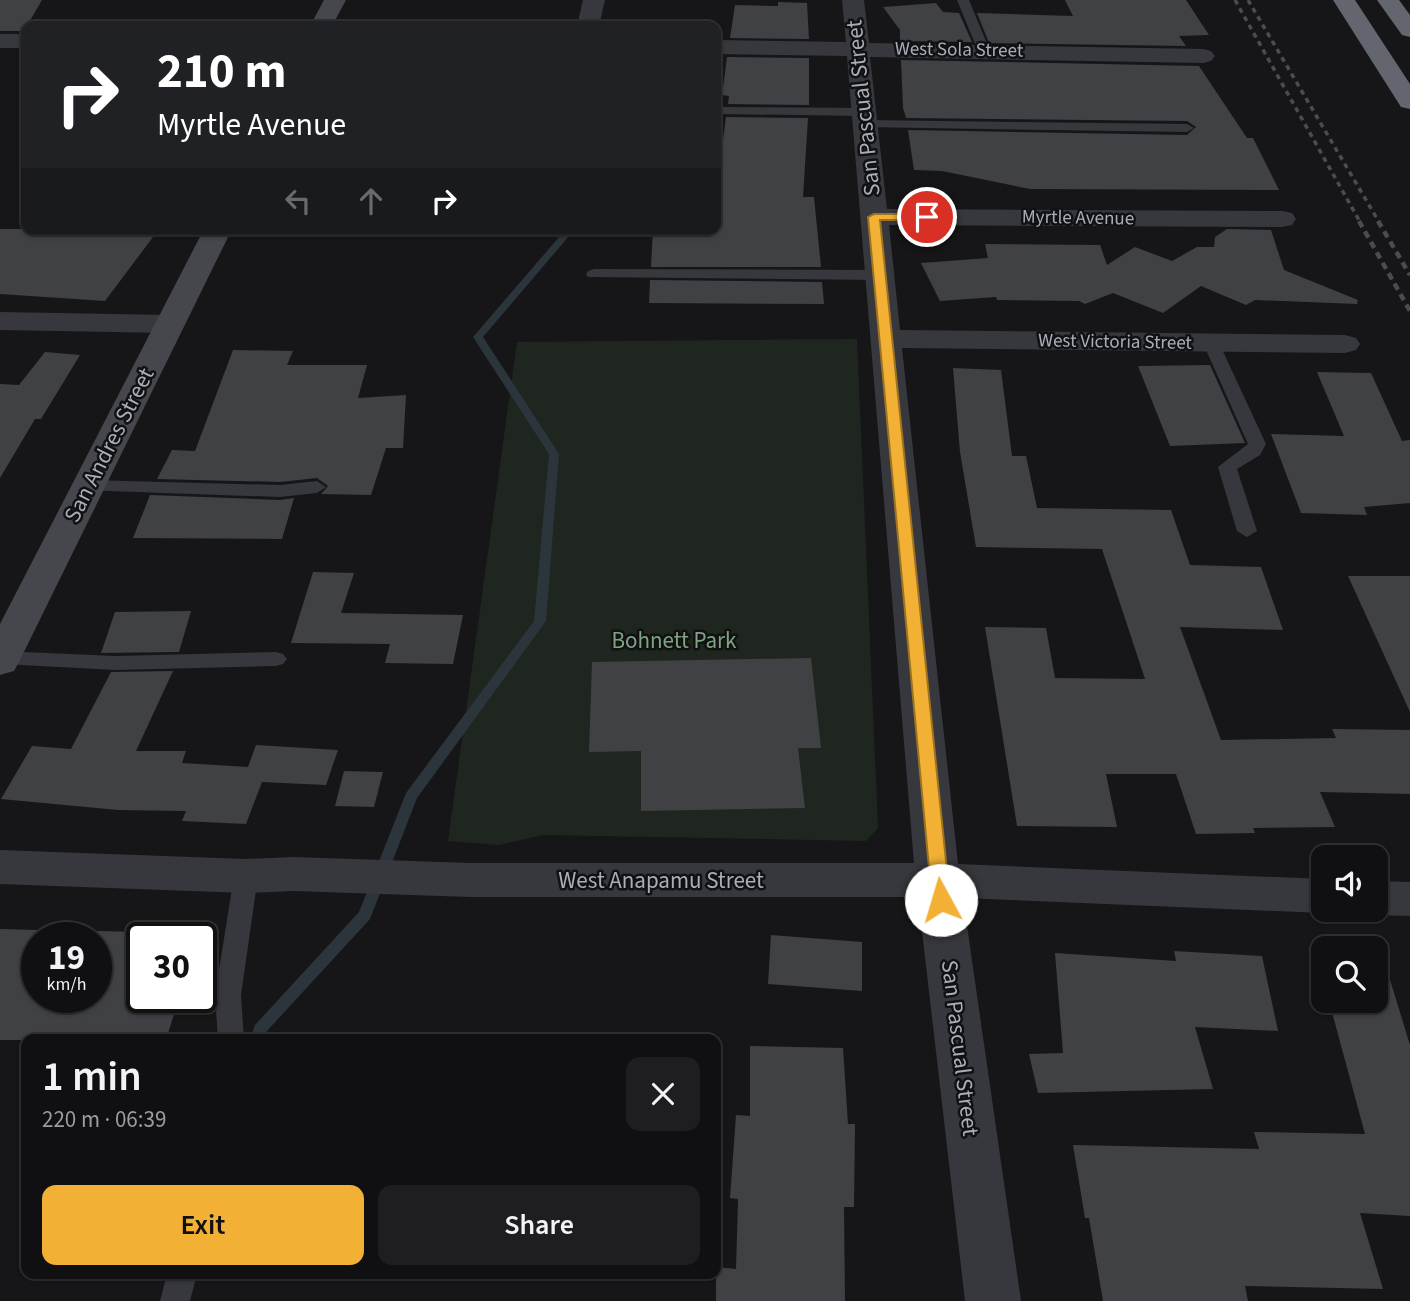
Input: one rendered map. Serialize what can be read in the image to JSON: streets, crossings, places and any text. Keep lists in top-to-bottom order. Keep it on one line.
{"streets":{"street":["West Sola Street","San Pascual Street","Myrtle Avenue","West Victoria Street","San Andres Street","West Anapamu Street"]},"crossings":[["West Sola Street","San Pascual Street"],["San Pascual Street","Myrtle Avenue"],["San Pascual Street","West Victoria Street"],["San Pascual Street","West Anapamu Street"]],"parks":["Bohnett Park"],"page":{"turn":["210 m","Myrtle Avenue"],"speed":"19 km/h","limit":"30","heading":["1 min","220 m · 06:39"],"buttons":["Exit","Share"]}}
